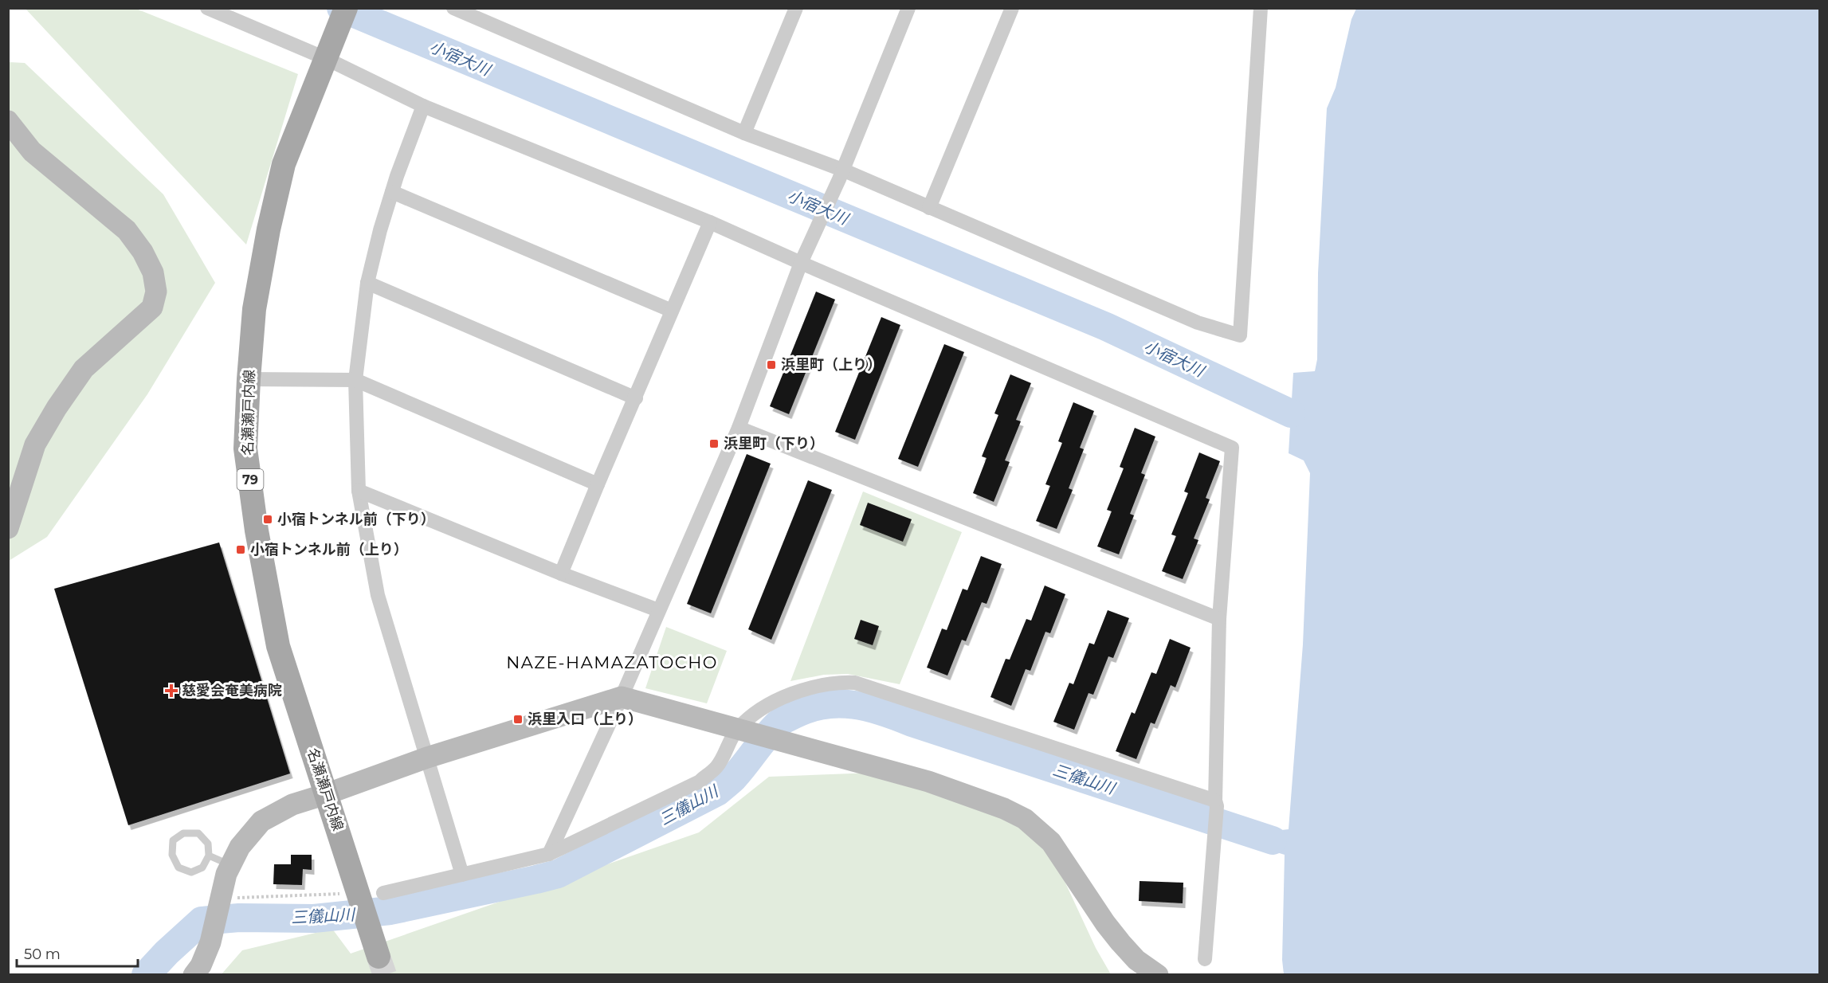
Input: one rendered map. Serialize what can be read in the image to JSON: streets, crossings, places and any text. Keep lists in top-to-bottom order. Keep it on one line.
{"streets":{"main road":["名瀬瀬戸内線","79"]},"districts":["NAZE-HAMAZATOCHO"],"water":["小宿大川","三儀山川"],"places":{"transit":["浜里町（上り）","浜里町（下り）","小宿トンネル前（下り）","小宿トンネル前（上り）","浜里入口（上り）"],"health":["慈愛会奄美病院"]},"scale_bar":"50 m"}
